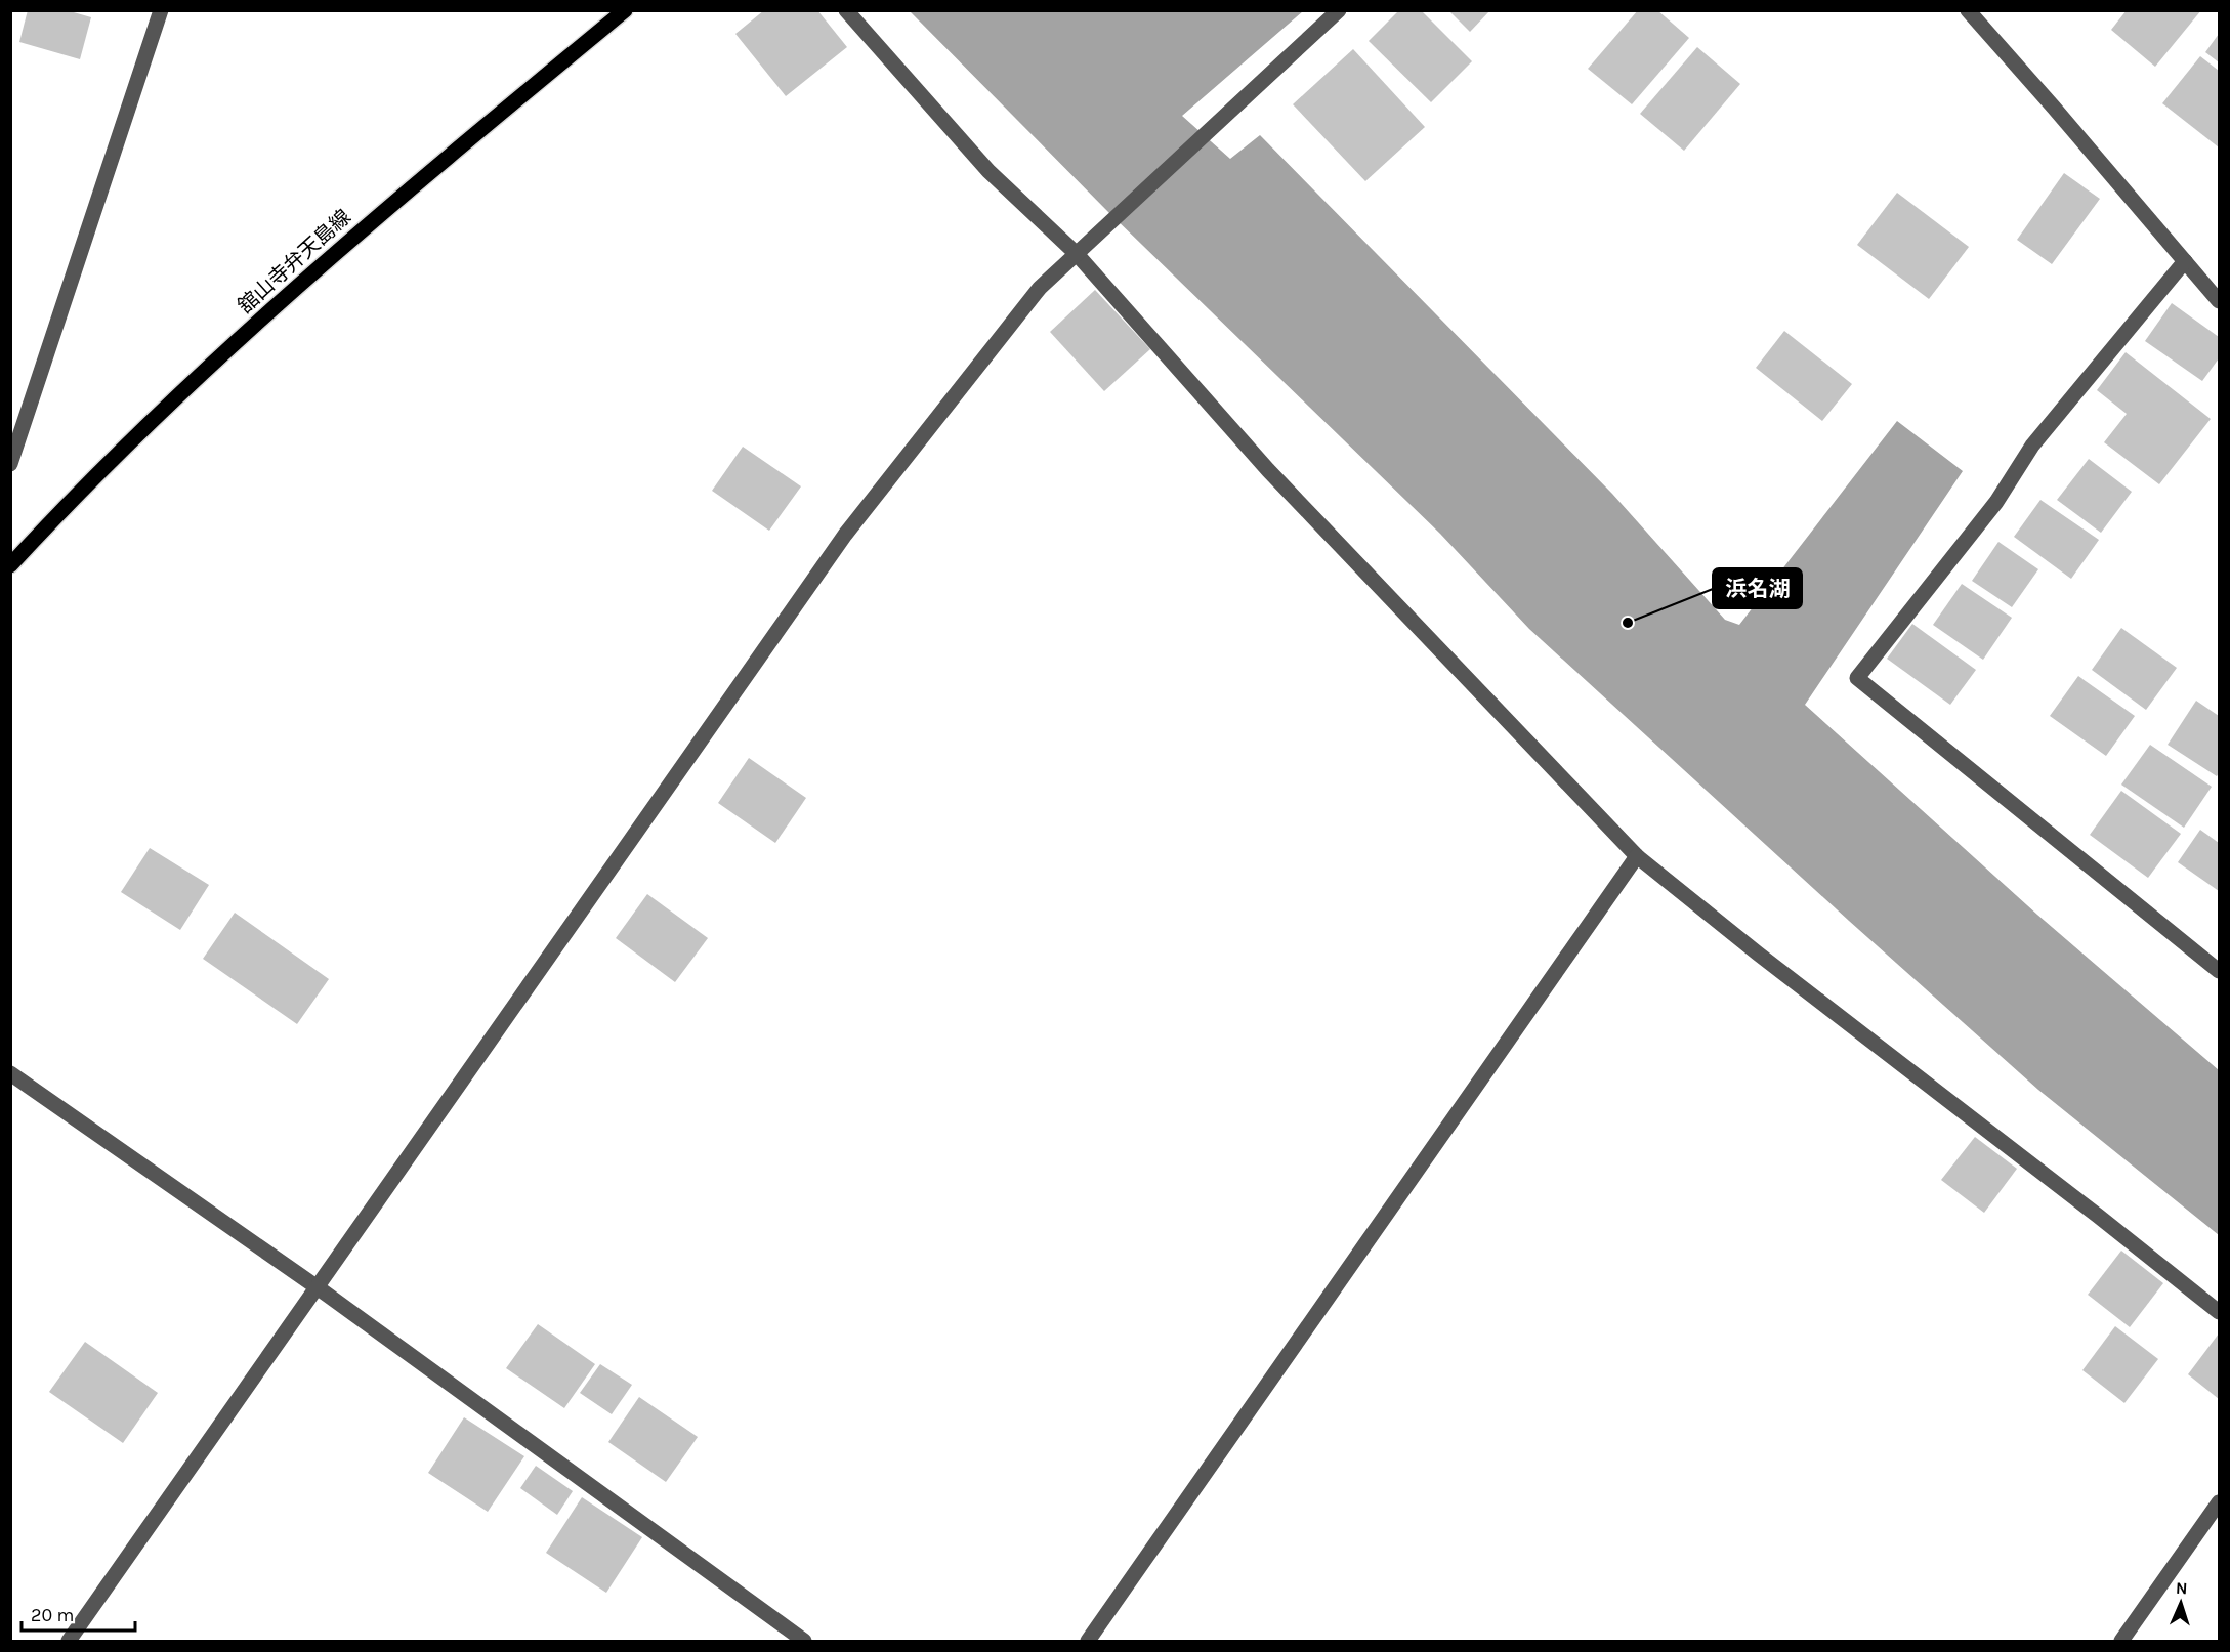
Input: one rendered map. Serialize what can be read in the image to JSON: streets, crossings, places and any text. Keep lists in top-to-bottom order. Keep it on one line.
{"streets":{"main road":["舘山寺弁天島線"]},"places":["浜名湖"],"scale_bar":"20 m","north":"top"}
